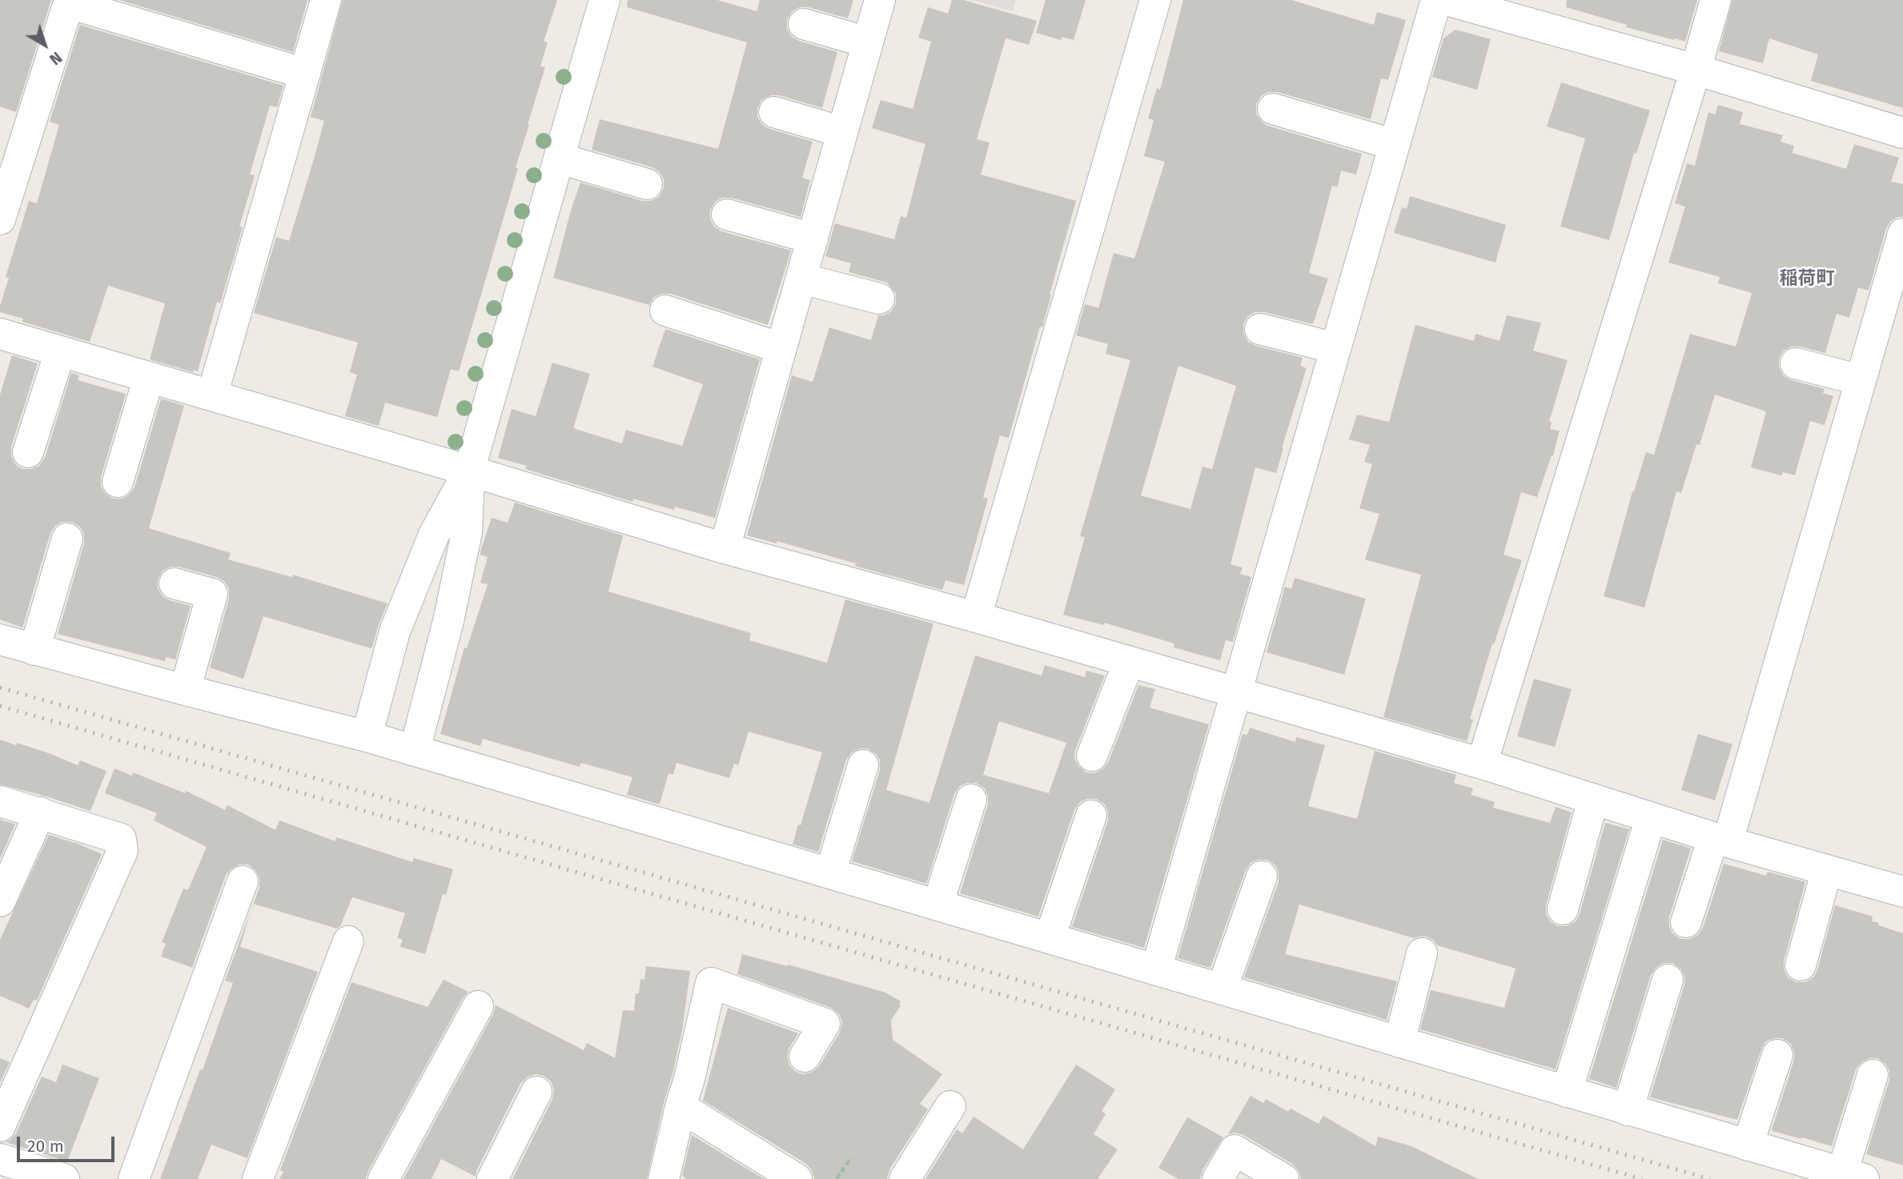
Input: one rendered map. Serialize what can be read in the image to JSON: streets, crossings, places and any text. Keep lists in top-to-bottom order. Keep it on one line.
{"districts":["稲荷町"],"scale_bar":"20 m","north":"bottom right"}
